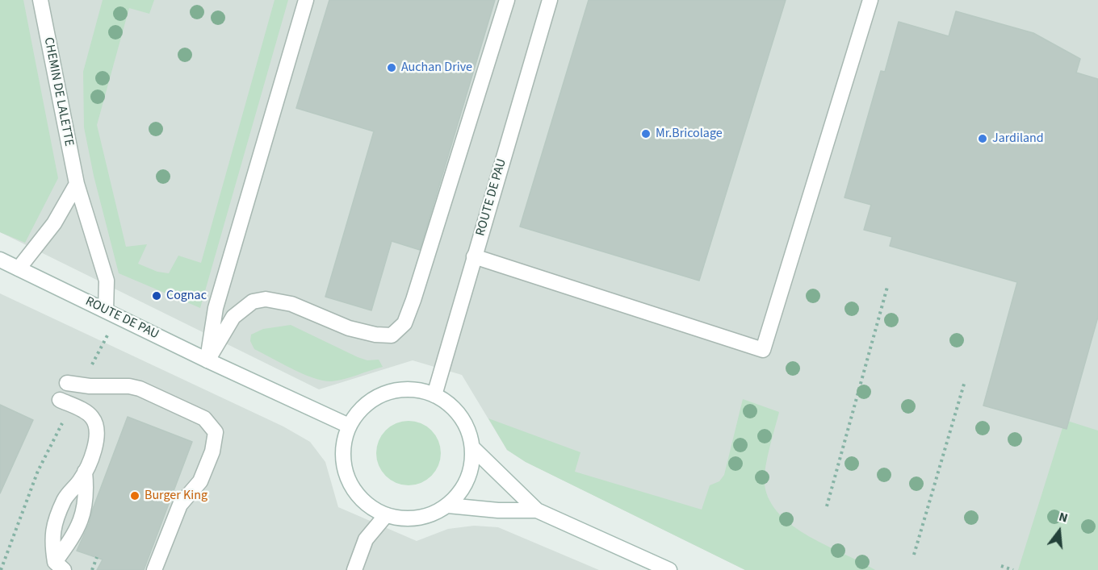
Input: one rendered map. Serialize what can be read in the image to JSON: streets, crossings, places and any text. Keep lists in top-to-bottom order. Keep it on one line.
{"streets":{"main road":["CHEMIN DE LALETTE","ROUTE DE PAU"]},"crossings":[["CHEMIN DE LALETTE","ROUTE DE PAU"]],"places":["Auchan Drive","Mr.Bricolage","Jardiland","Cognac","Burger King"],"north":"top"}
